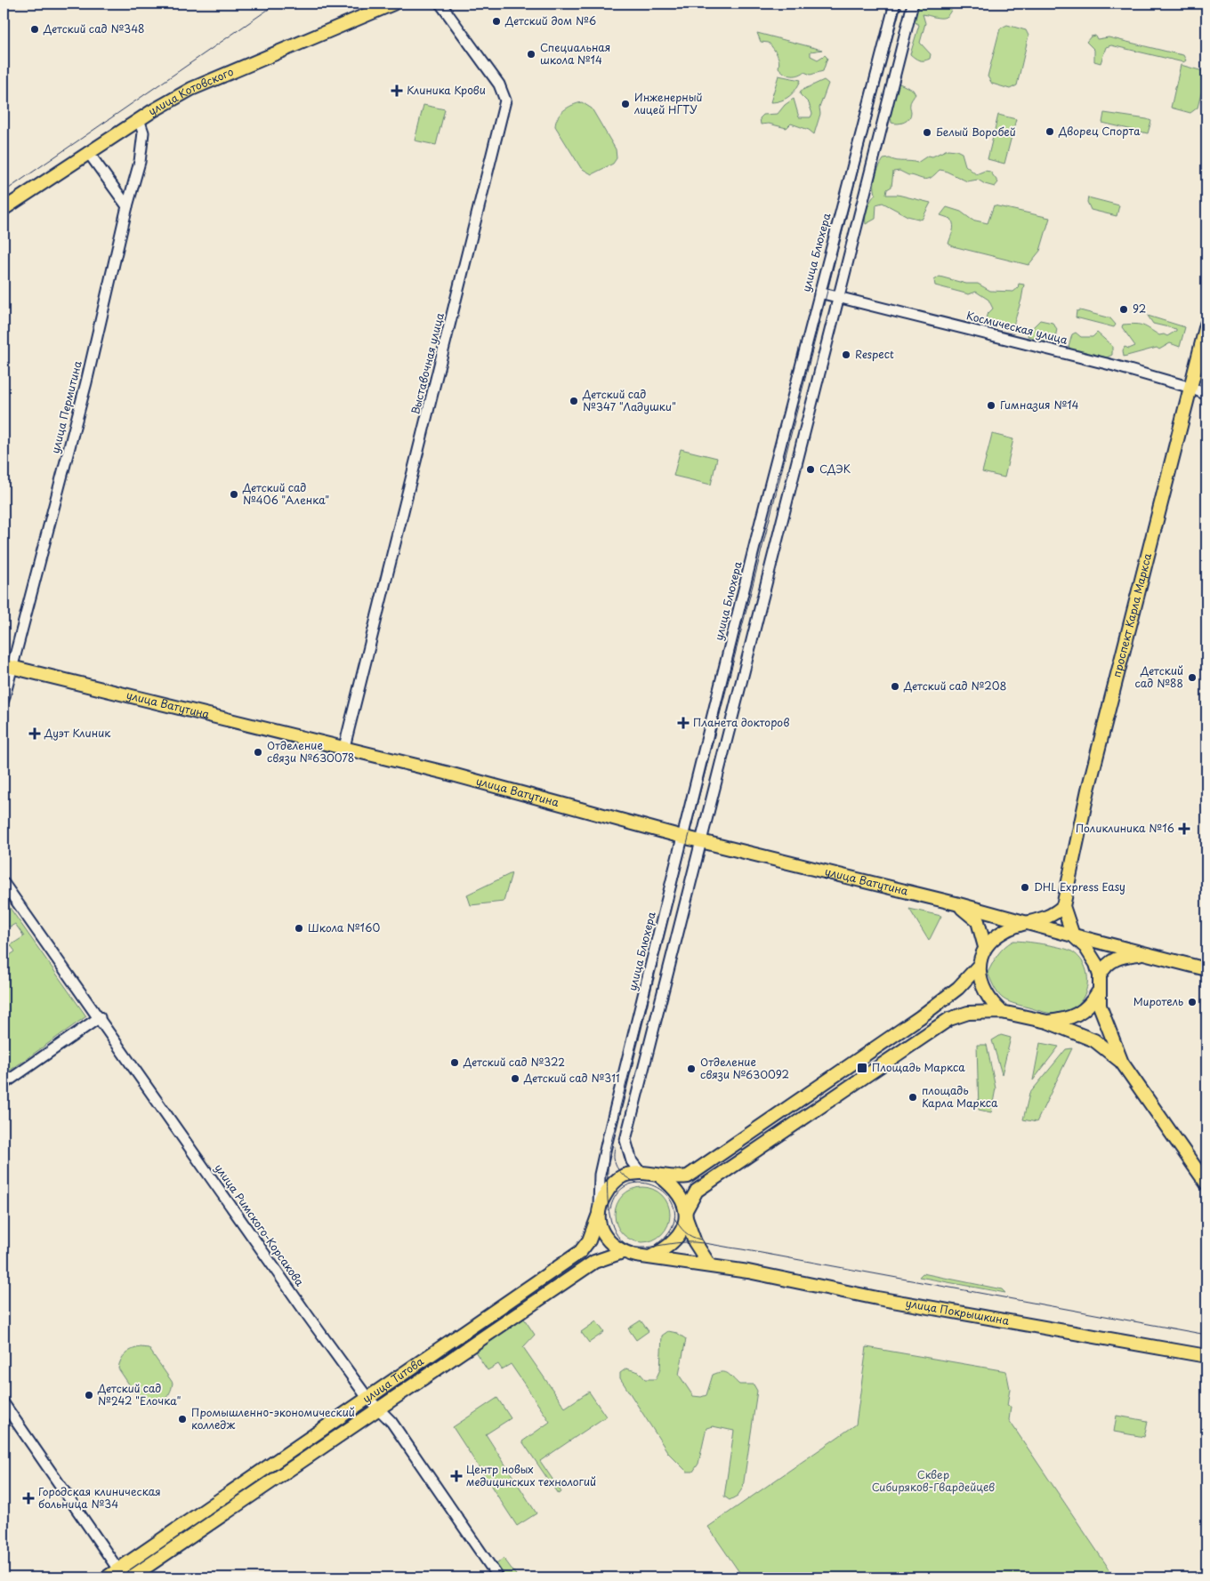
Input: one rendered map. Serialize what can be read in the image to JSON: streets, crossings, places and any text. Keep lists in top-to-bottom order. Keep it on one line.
{"streets":{"main road":["улица Котовского","проспект Карла Маркса","улица Ватутина","улица Покрышкина","улица Титова"],"street":["улица Блюхера","Космическая улица","Выставочная улица","улица Пермитина","улица Римского-Корсакова"]},"crossings":[["улица Котовского","улица Пермитина"],["улица Блюхера","Космическая улица"],["улица Блюхера","улица Ватутина"],["улица Блюхера","улица Покрышкина"],["улица Блюхера","улица Титова"],["Космическая улица","проспект Карла Маркса"],["Выставочная улица","улица Ватутина"],["улица Пермитина","улица Ватутина"],["улица Римского-Корсакова","улица Титова"],["улица Покрышкина","улица Титова"]],"parks":["Сквер Сибиряков-Гвардейцев"],"places":{"other":["Детский дом №6","Детский сад №348","Специальная школа №14","Инженерный лицей НГТУ","Дворец Спорта","Белый Воробей","92","Respect","Детский сад №347 \"Ладушки\"","Гимназия №14","СДЭК","Детский сад №406 \"Аленка\"","Детский сад №88","Детский сад №208","Отделение связи №630078","DHL Express Easy","Школа №160","Миротель","Детский сад №322","Отделение связи №630092","Детский сад №311","площадь Карла Маркса","Детский сад №242 \"Елочка\"","Промышленно-экономический колледж"],"health":["Клиника Крови","Планета докторов","Дуэт Клиник","Поликлиника №16","Центр новых медицинских технологий","Городская клиническая больница №34"],"transit":["Площадь Маркса"]}}
